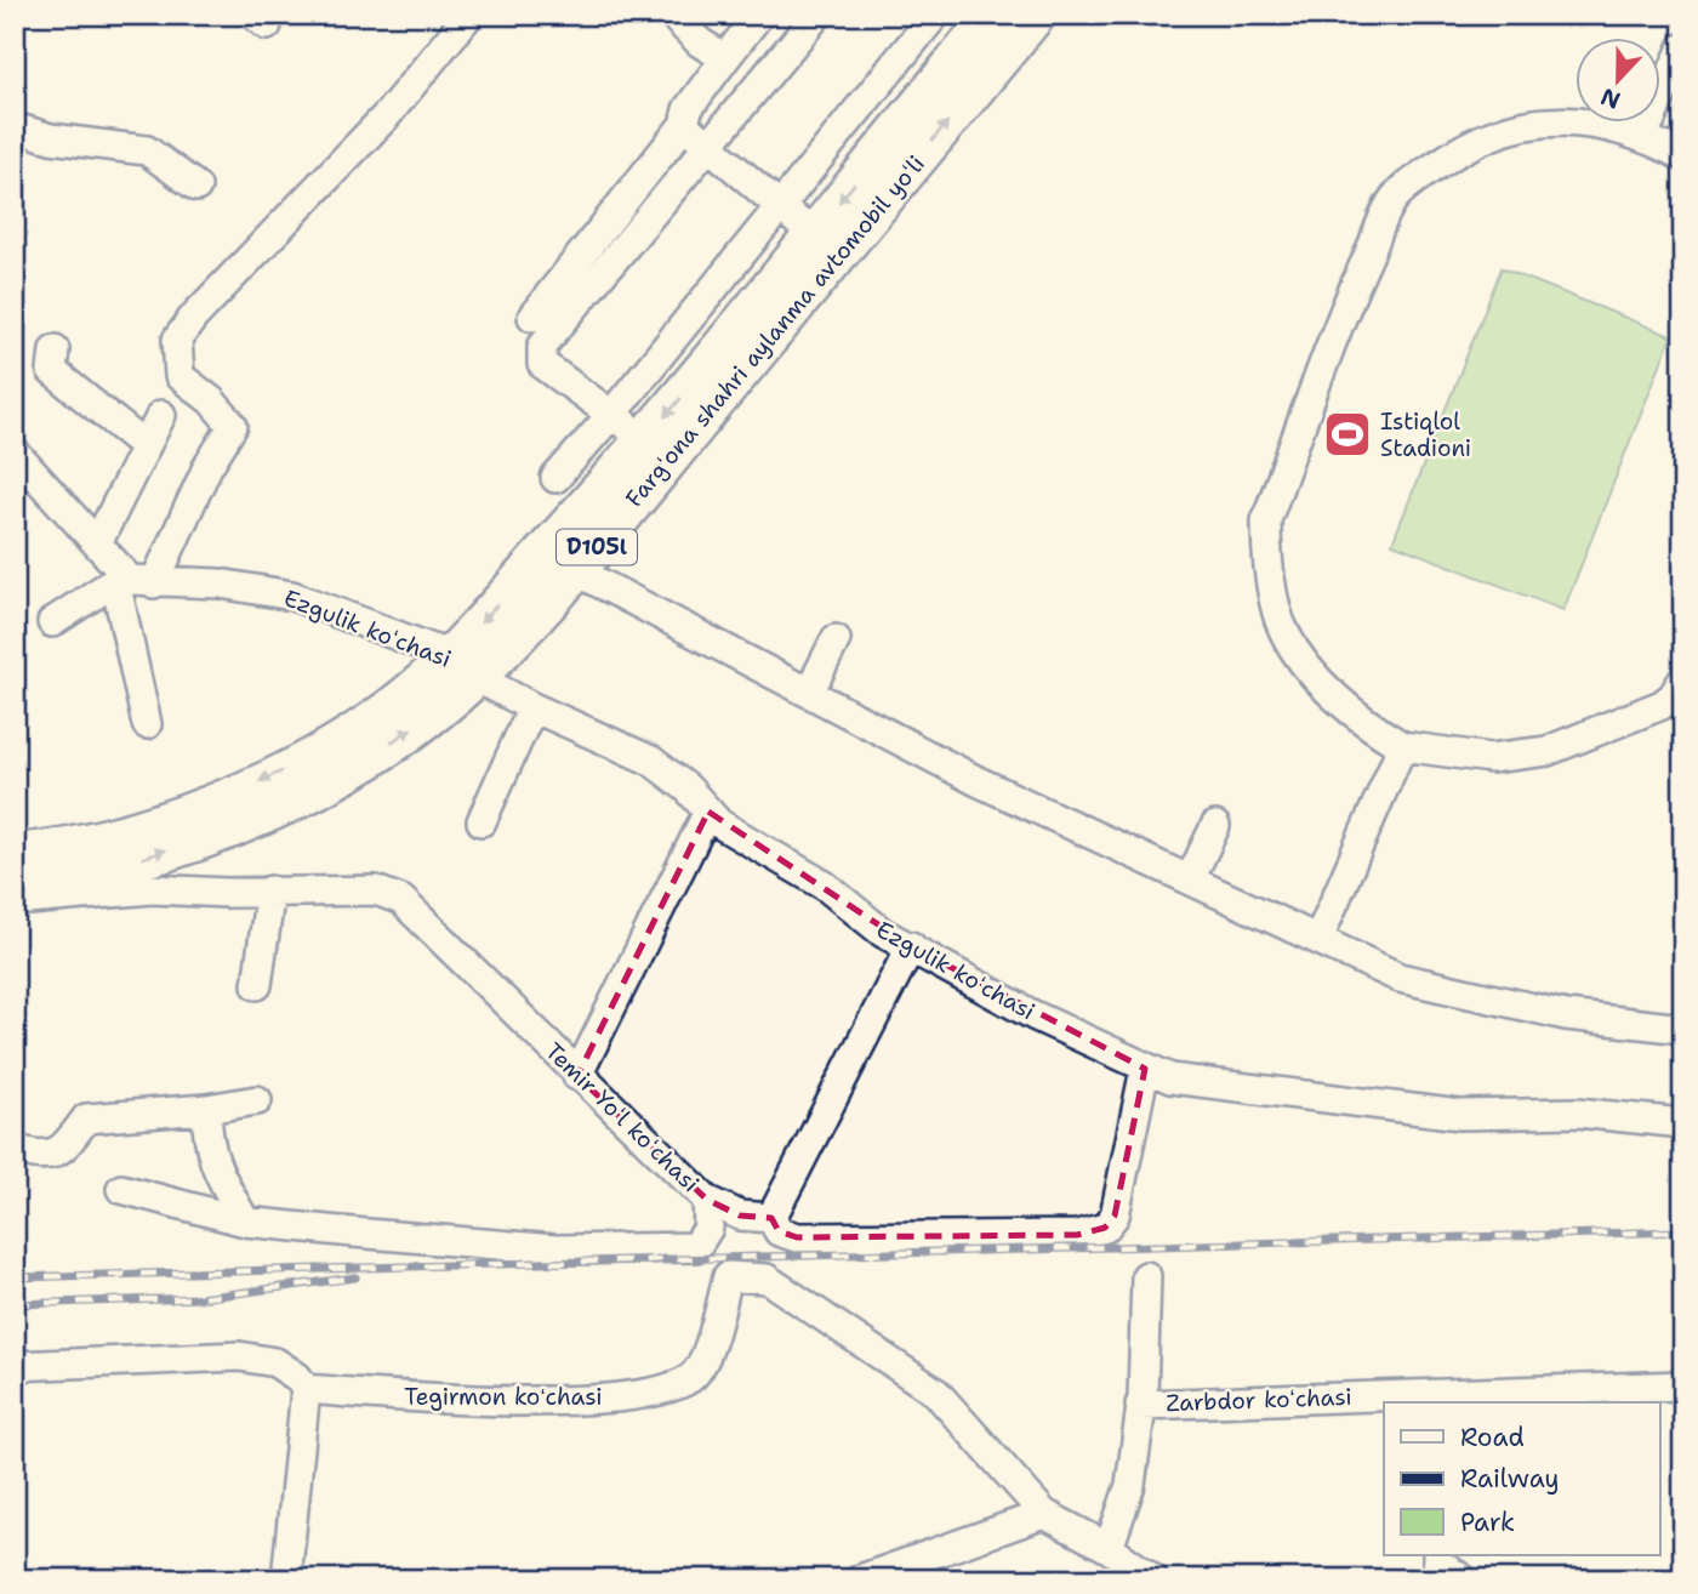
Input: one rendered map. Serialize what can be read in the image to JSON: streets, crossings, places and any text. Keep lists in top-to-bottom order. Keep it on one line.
{"streets":{"highway":["Fargʻona shahri aylanma avtomobil yoʻli","D105l"],"street":["Ezgulik koʻchasi","Temir Yoʻl koʻchasi","Tegirmon koʻchasi","Zarbdor koʻchasi"]},"crossings":[["Fargʻona shahri aylanma avtomobil yoʻli","Ezgulik koʻchasi"]],"places":{"sports":["Istiqlol Stadioni"]},"legend":["Road","Railway","Park"],"north":"bottom"}
